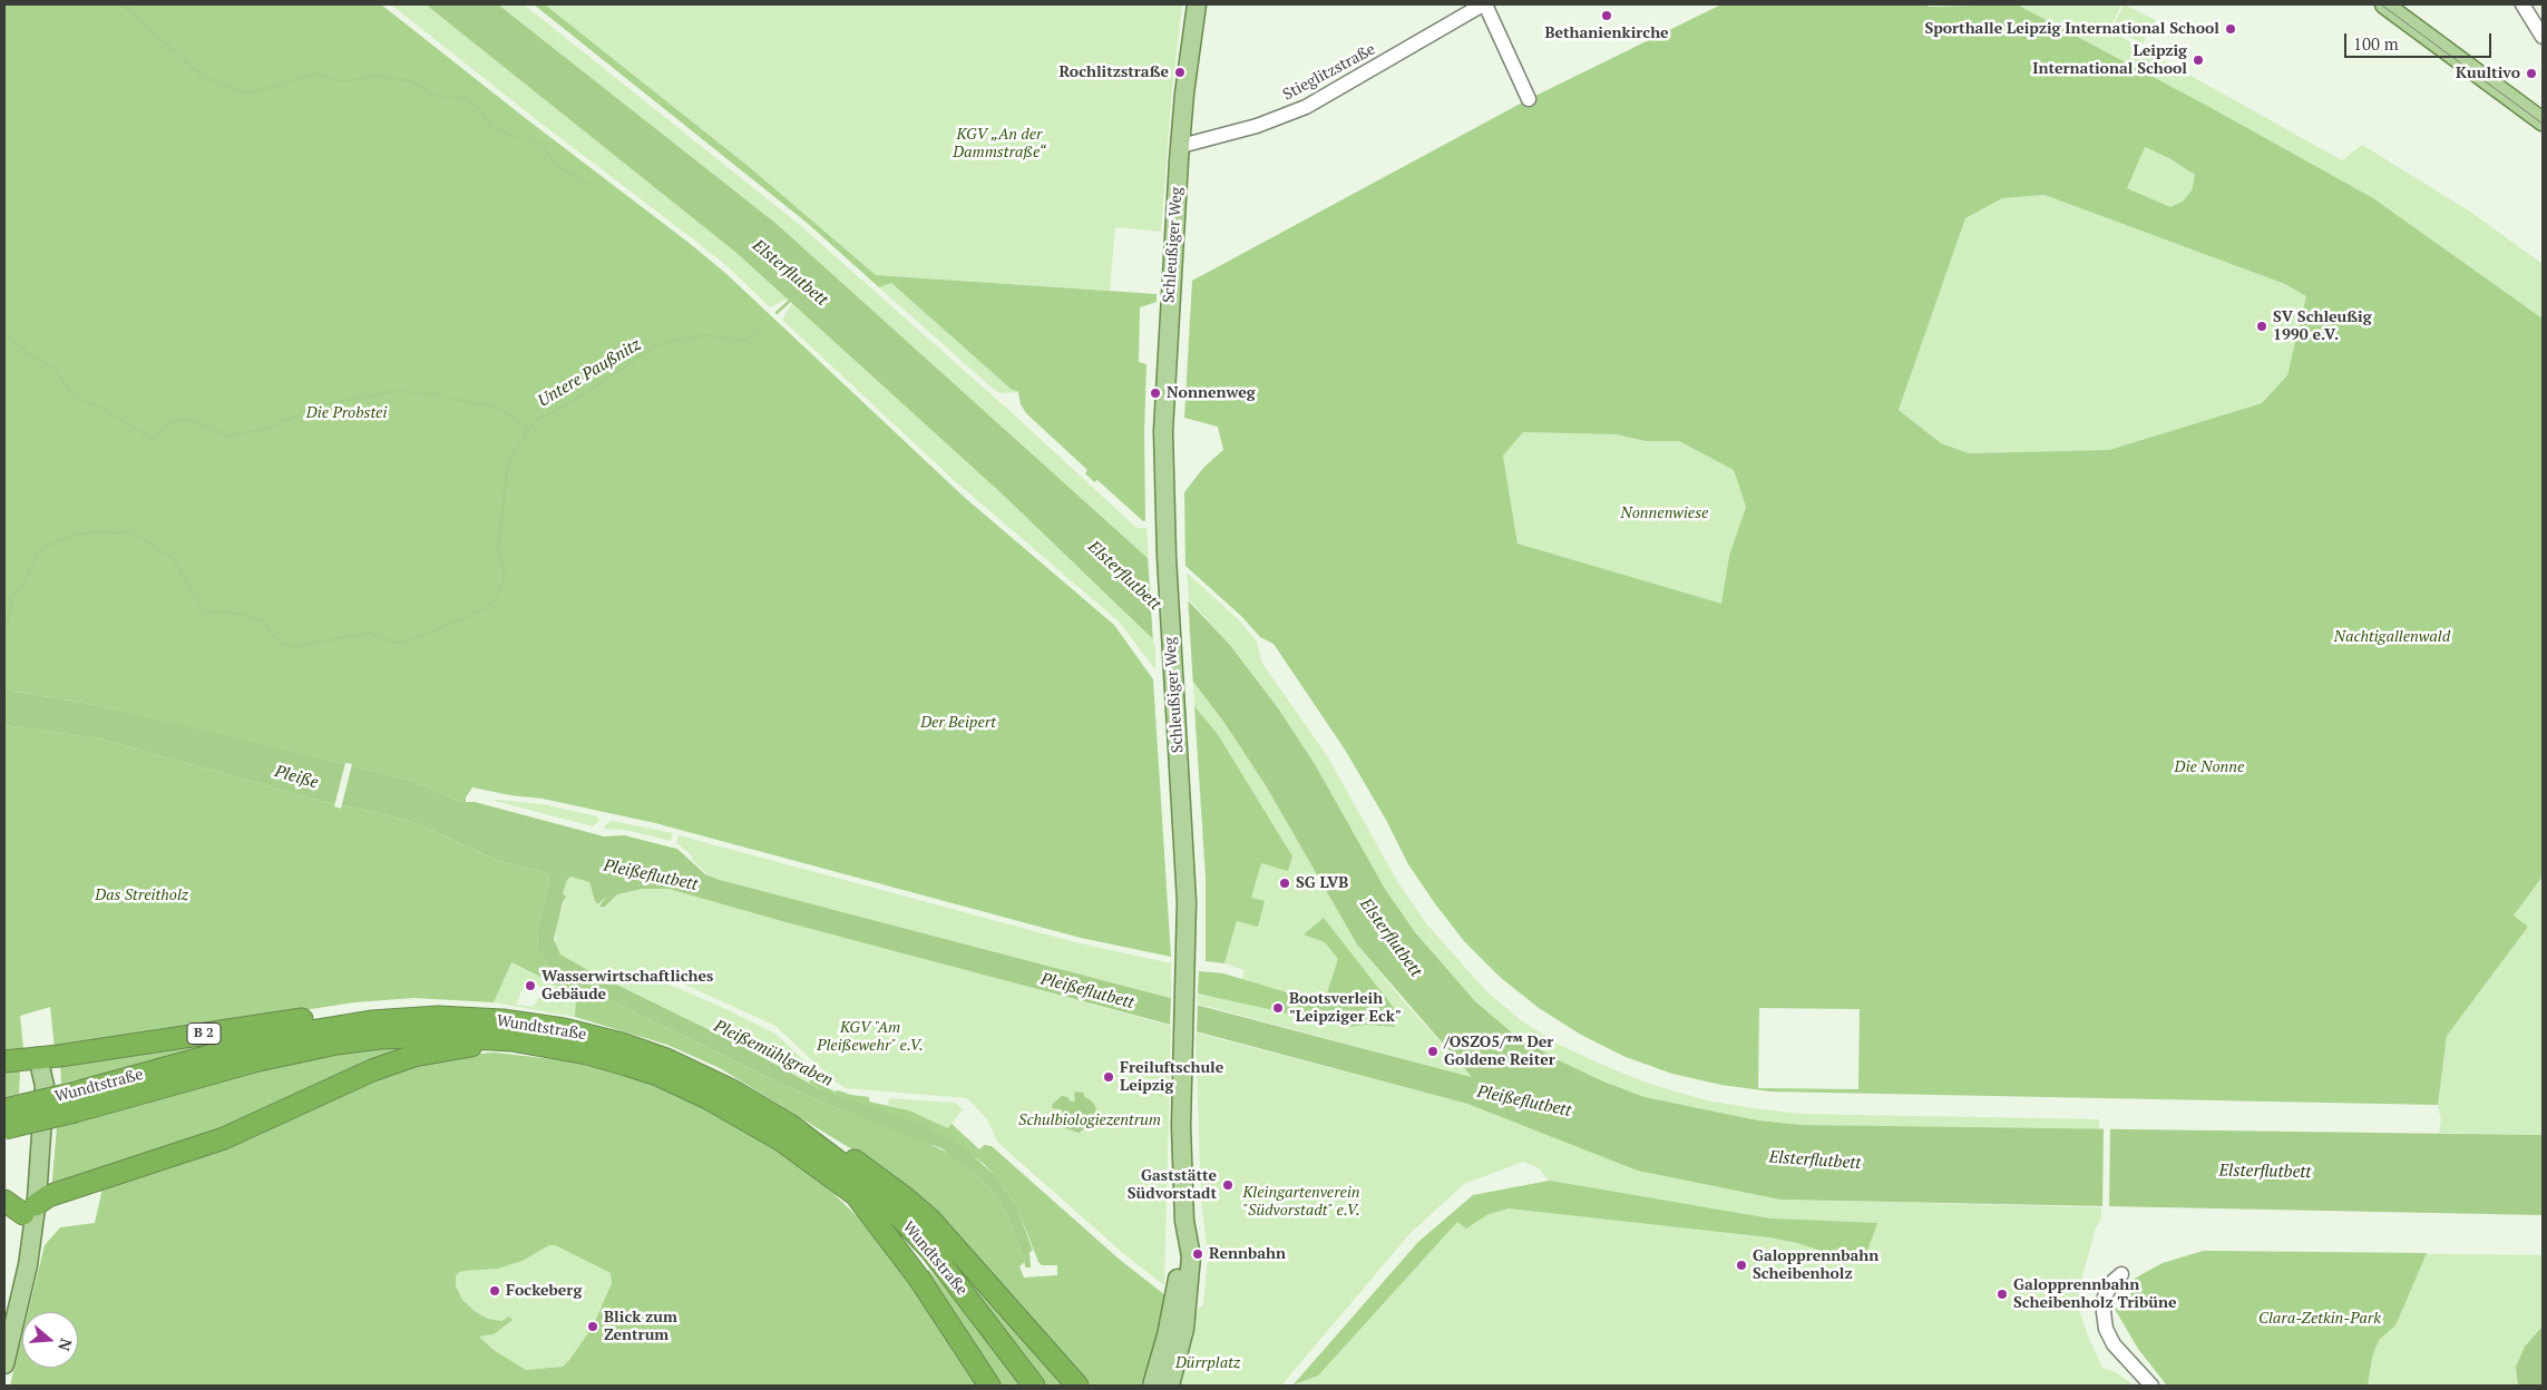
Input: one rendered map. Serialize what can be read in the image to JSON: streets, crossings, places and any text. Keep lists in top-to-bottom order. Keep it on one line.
{"streets":{"highway":["Wundtstraße","B 2"],"main road":["Schleußiger Weg"],"street":["Stieglitzstraße"]},"crossings":[["Stieglitzstraße","Schleußiger Weg"],["Wundtstraße","B 2"]],"water":["Elsterflutbett","Untere Paußnitz","Pleiße","Pleißeflutbett","Pleißemühlgraben"],"parks":["KGV „An der Dammstraße“","Die Probstei","Nonnenwiese","Nachtigallenwald","Der Beipert","Die Nonne","Das Streitholz","KGV \"Am Pleißewehr\" e.V.","Schulbiologiezentrum","Kleingartenverein \"Südvorstadt\" e.V.","Clara-Zetkin-Park","Dürrplatz"],"places":["Bethanienkirche","Sporthalle Leipzig International School","Leipzig International School","Rochlitzstraße","Kuultivo","SV Schleußig 1990 e.V.","Nonnenweg","SG LVB","Wasserwirtschaftliches Gebäude","Bootsverleih \"Leipziger Eck\"","/OSZO5/™ Der Goldene Reiter","Freiluftschule Leipzig","Gaststätte Südvorstadt","Rennbahn","Galopprennbahn Scheibenholz","Fockeberg","Galopprennbahn Scheibenholz Tribüne","Blick zum Zentrum"],"scale_bar":"100 m","north":"right"}
